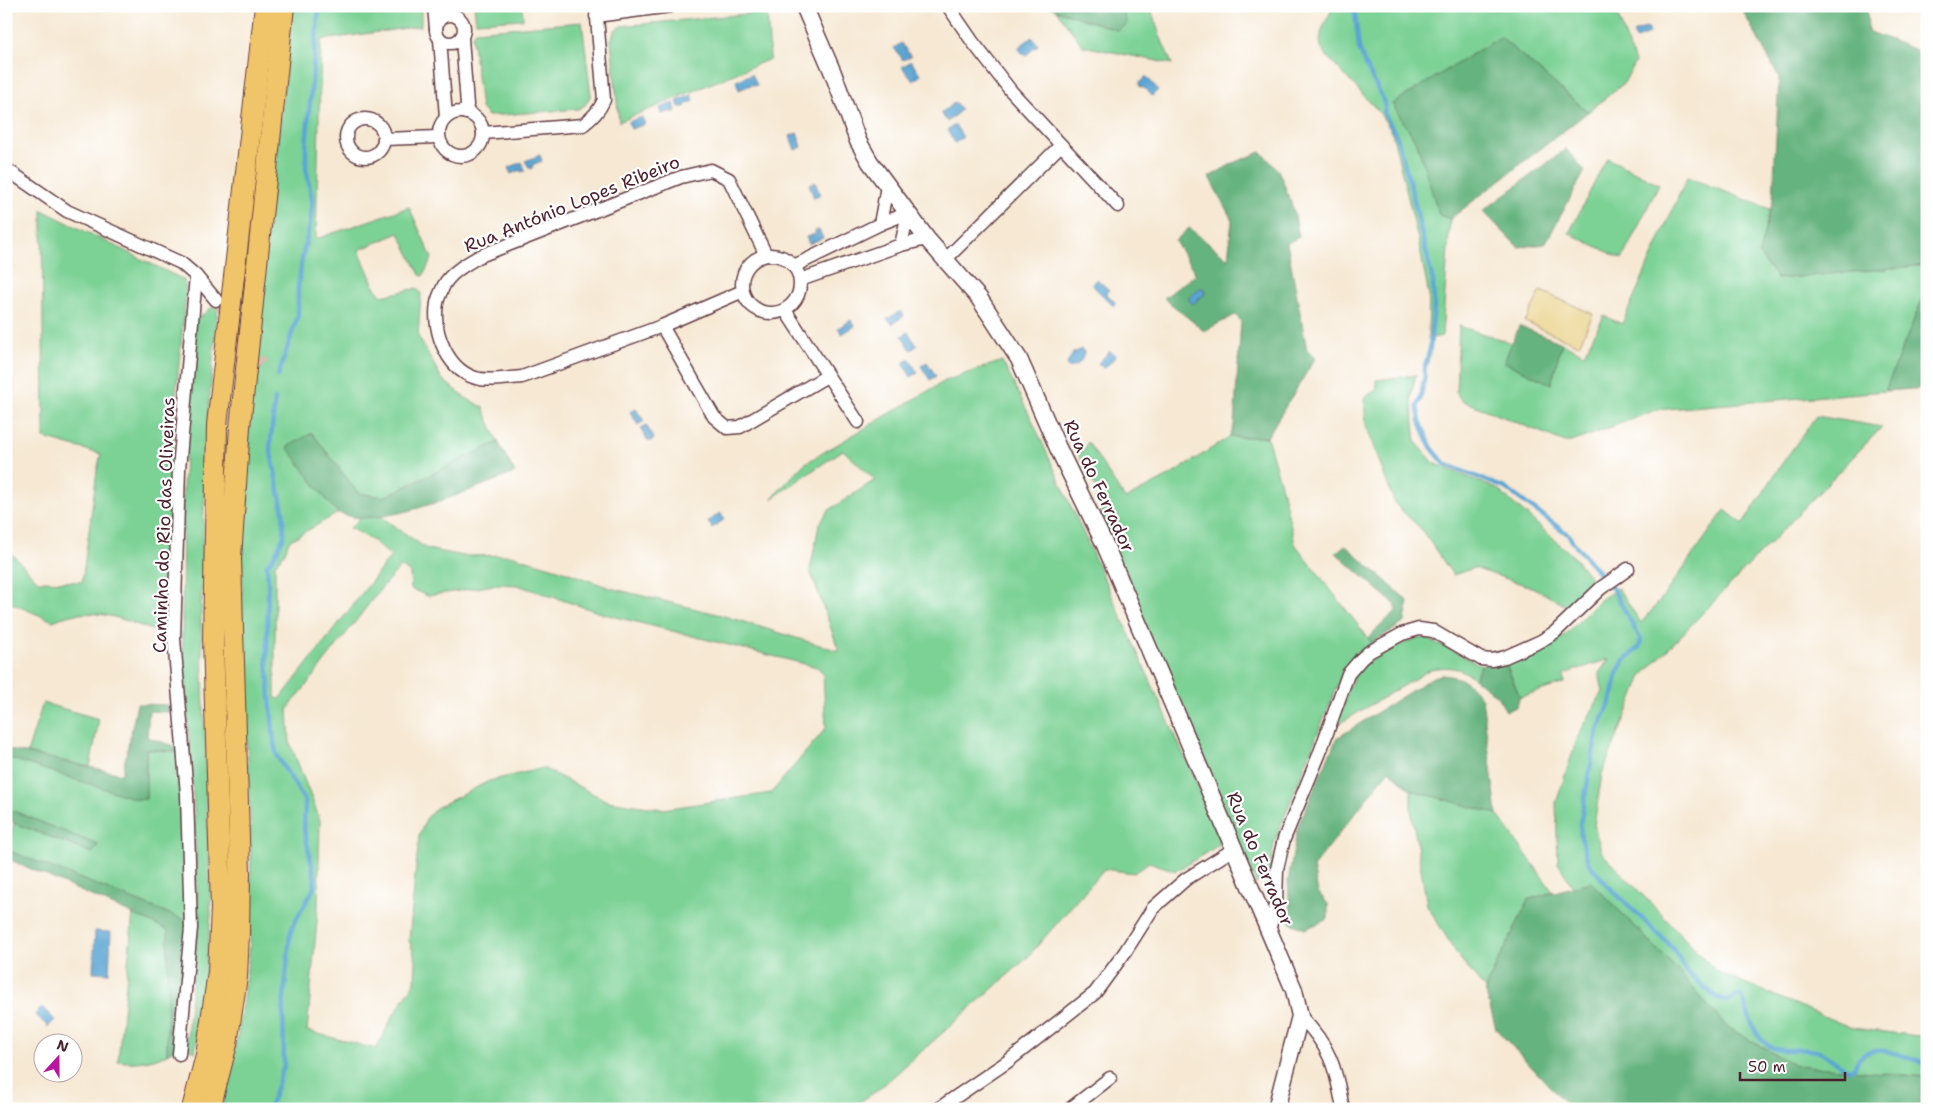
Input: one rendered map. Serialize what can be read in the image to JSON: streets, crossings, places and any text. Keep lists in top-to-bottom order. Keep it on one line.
{"streets":{"street":["Rua António Lopes Ribeiro","Rua do Ferrador","Caminho do Rio das Oliveiras"]},"scale_bar":"50 m","north":"top"}
